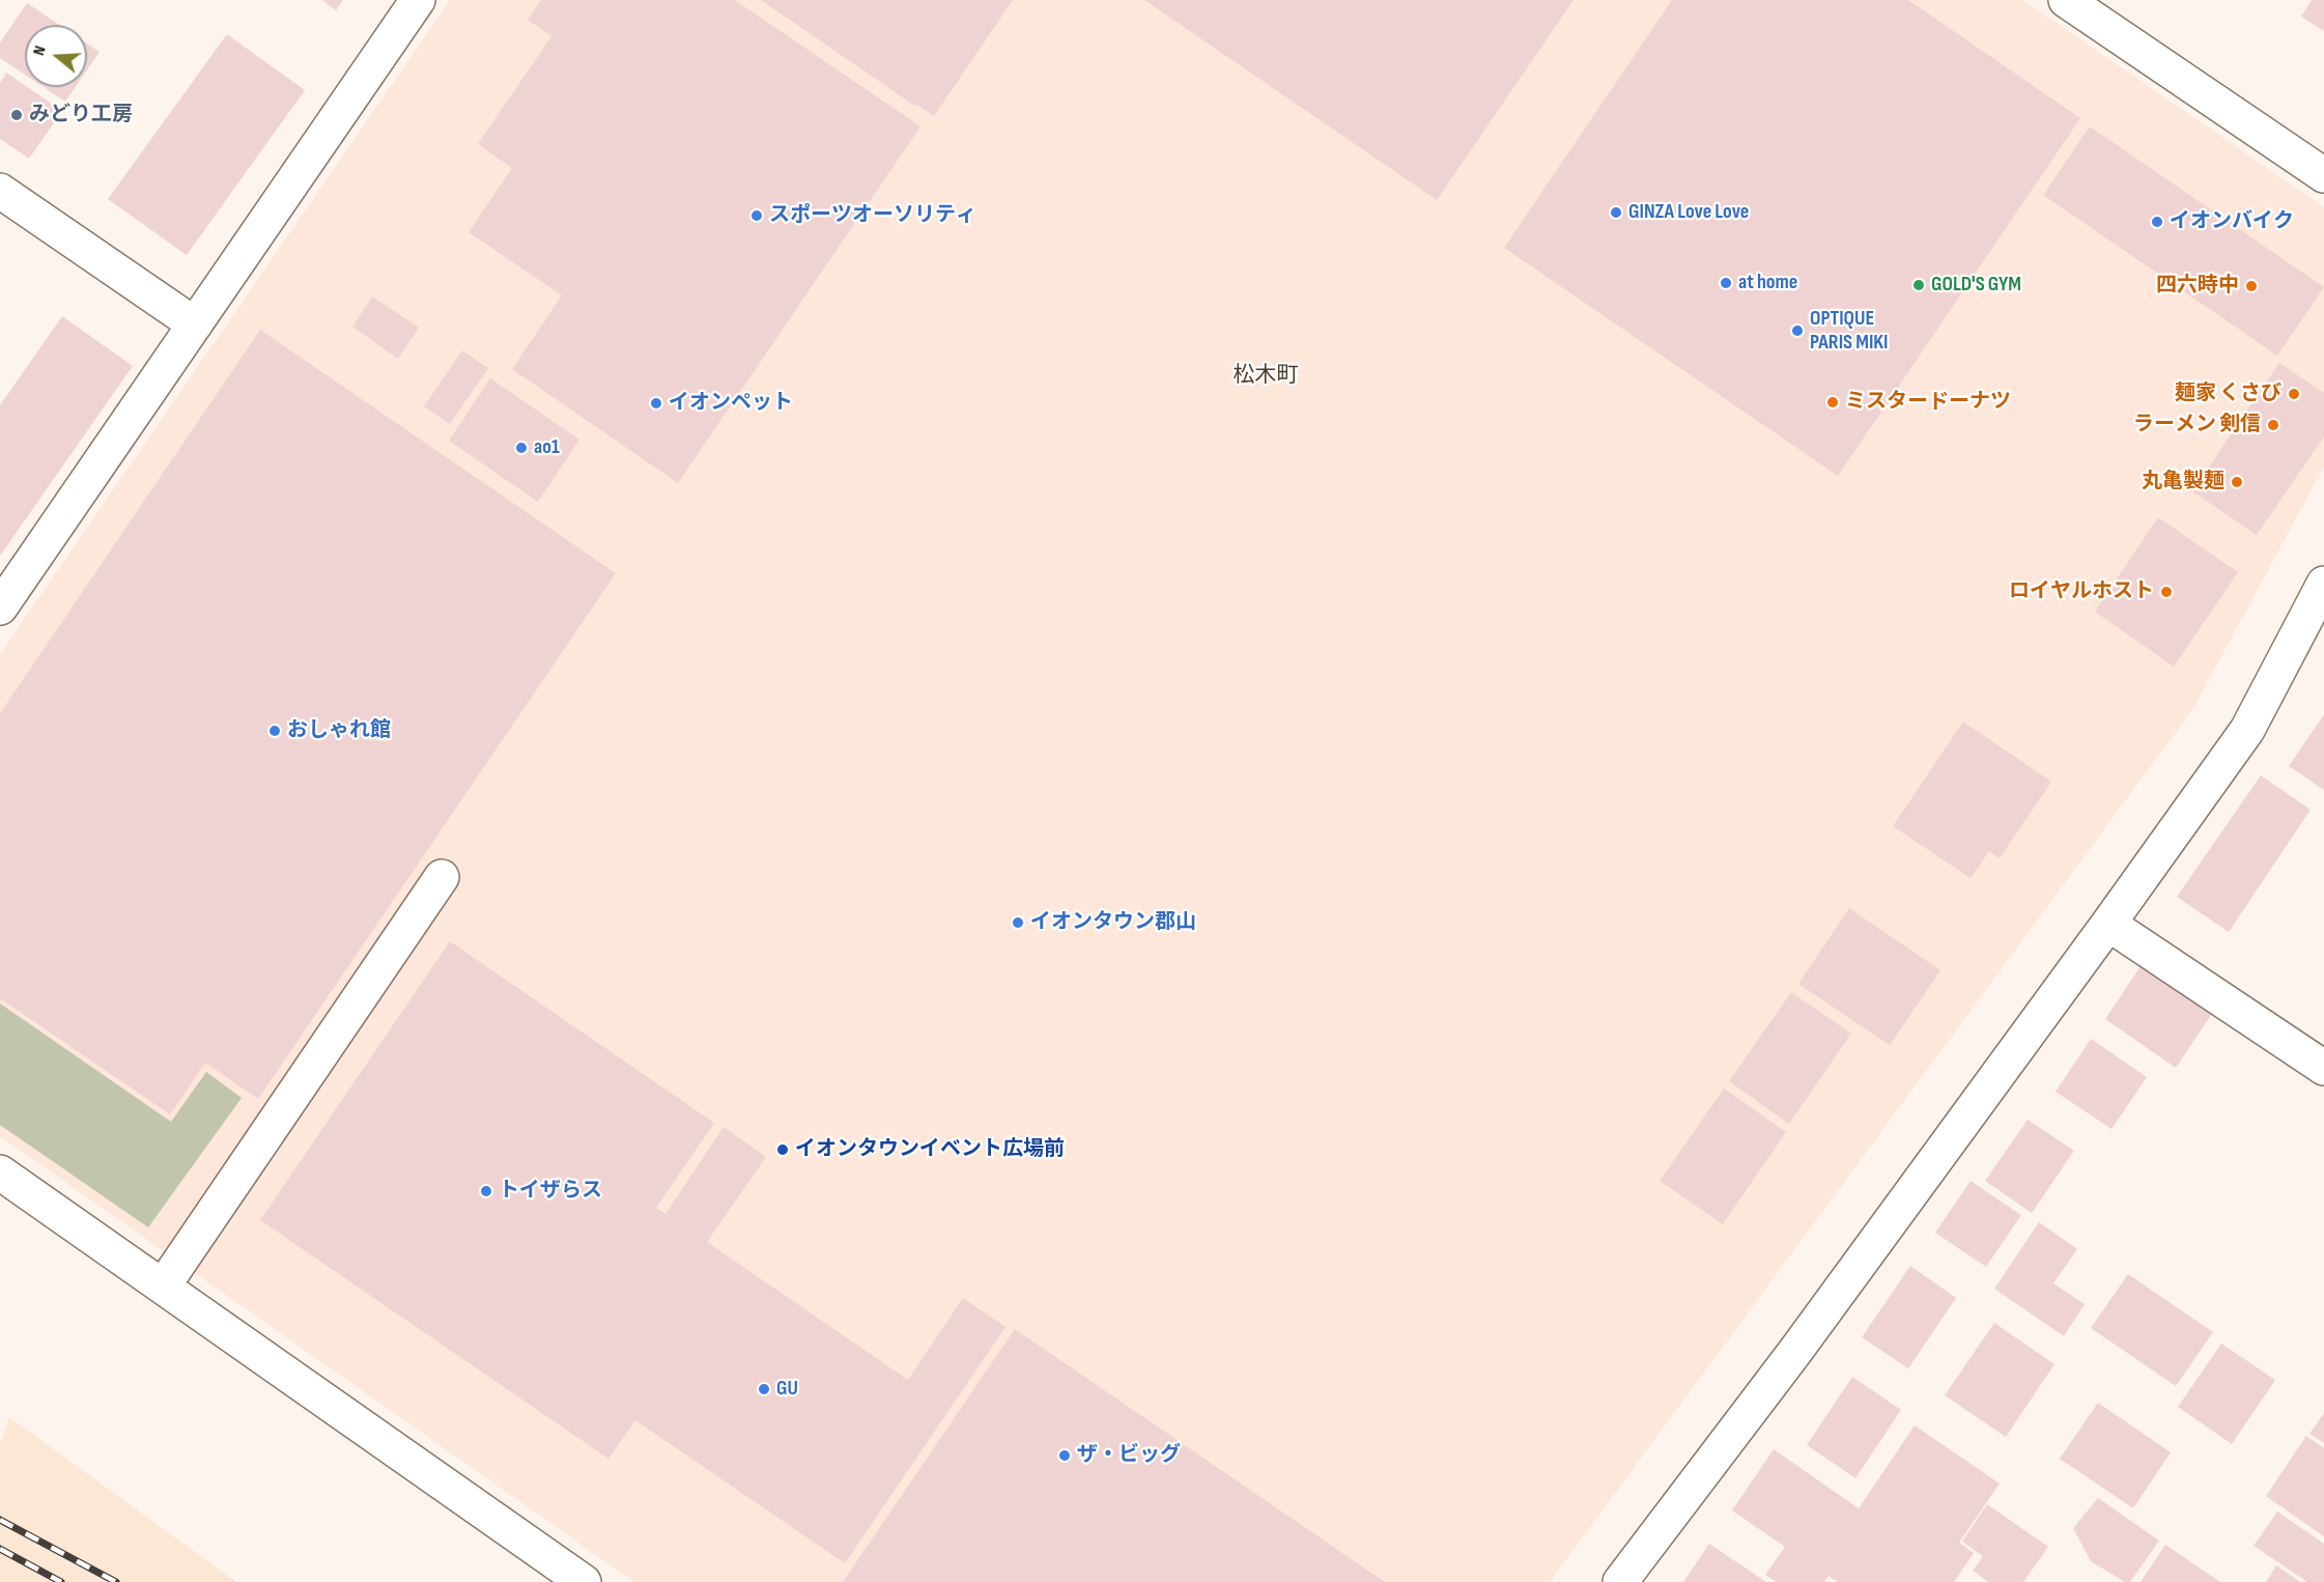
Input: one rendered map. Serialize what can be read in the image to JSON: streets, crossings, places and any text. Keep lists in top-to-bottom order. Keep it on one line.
{"districts":["松木町"],"places":["みどり工房","GINZA Love Love","スポーツオーソリティ","イオンバイク","at home","GOLD'S GYM","四六時中","OPTIQUE PARIS MIKI","麺家 くさび","ミスタードーナツ","イオンペット","ラーメン 剣信","ao1","丸亀製麺","ロイヤルホスト","おしゃれ館","イオンタウン郡山","イオンタウンイベント広場前","トイザらス","GU","ザ・ビッグ"],"north":"left"}
